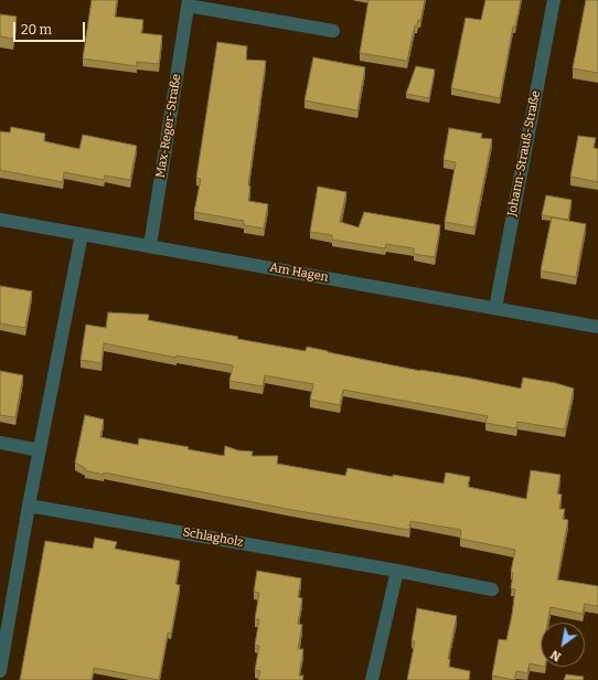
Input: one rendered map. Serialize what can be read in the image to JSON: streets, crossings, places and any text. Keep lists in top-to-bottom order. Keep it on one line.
{"streets":{"street":["Max-Reger-Straße","Johann-Strauß-Straße","Am Hagen","Schlagholz"]},"crossings":[["Max-Reger-Straße","Am Hagen"],["Johann-Strauß-Straße","Am Hagen"]],"scale_bar":"20 m","north":"bottom left"}
